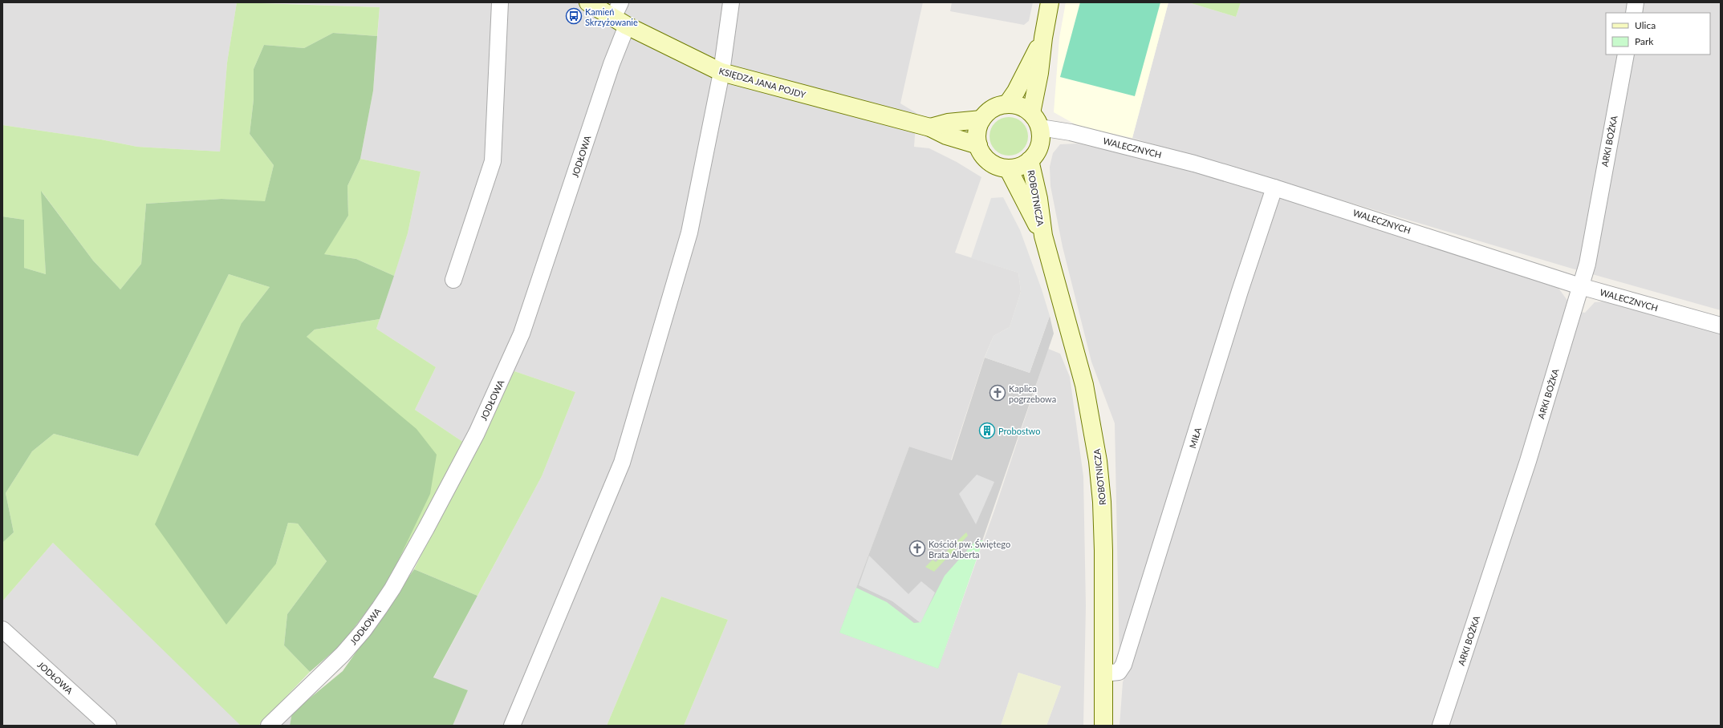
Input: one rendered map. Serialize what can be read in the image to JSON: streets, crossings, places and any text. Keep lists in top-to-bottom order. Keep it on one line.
{"streets":{"street":["KSIĘDZA JANA POJDY","ARKI BOŻKA","WALECZNYCH","JODŁOWA","ROBOTNICZA","MIŁA"]},"crossings":[["KSIĘDZA JANA POJDY","WALECZNYCH"],["KSIĘDZA JANA POJDY","JODŁOWA"],["KSIĘDZA JANA POJDY","ROBOTNICZA"],["ARKI BOŻKA","WALECZNYCH"],["WALECZNYCH","ROBOTNICZA"],["WALECZNYCH","MIŁA"],["ROBOTNICZA","MIŁA"]],"places":{"bus stop":["Kamień Skrzyżowanie"],"church":["Kaplica pogrzebowa","Kościół pw. Świętego Brata Alberta"],"building":["Probostwo"]},"legend":["Ulica","Park"]}
